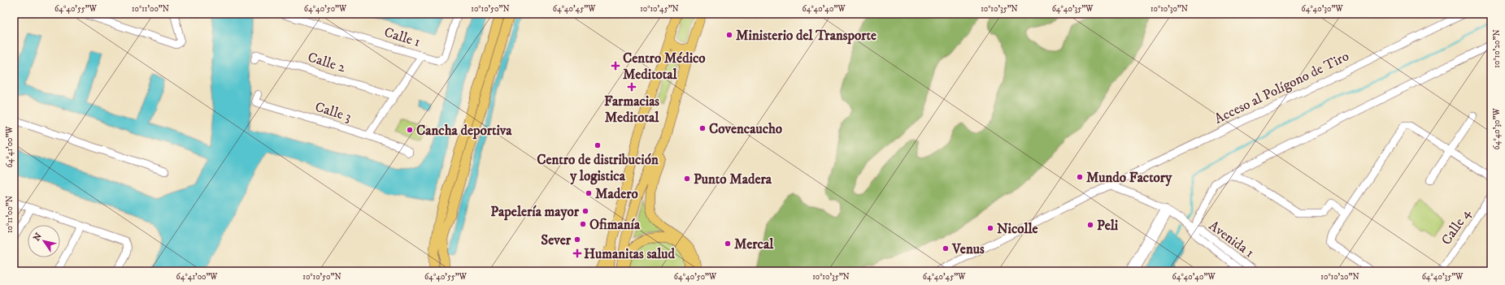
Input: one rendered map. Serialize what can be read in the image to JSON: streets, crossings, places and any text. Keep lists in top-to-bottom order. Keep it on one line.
{"streets":{"street":["Calle 1","Calle 2","Acceso al Polígono de Tiro","Calle 3","Calle 4","Avenida 1"]},"places":{"other":["Ministerio del Transporte","Covencaucho","Cancha deportiva","Centro de distribución y logistica","Mundo Factory","Punto Madera","Madero","Papelería mayor","Ofimanía","Peli","Nicolle","Sever","Mercal","Venus"],"health":["Centro Médico Meditotal","Farmacias Meditotal","Humanitas salud"]},"north":"top left","coordinates":["64°40'55\"W","10°11'00\"N","64°40'50\"W","10°10'50\"N","64°40'45\"W","10°10'45\"N","64°40'40\"W","10°10'35\"N","64°40'35\"W","10°10'30\"N","64°40'30\"W","10°10'20\"N","64°41'00\"W"]}
